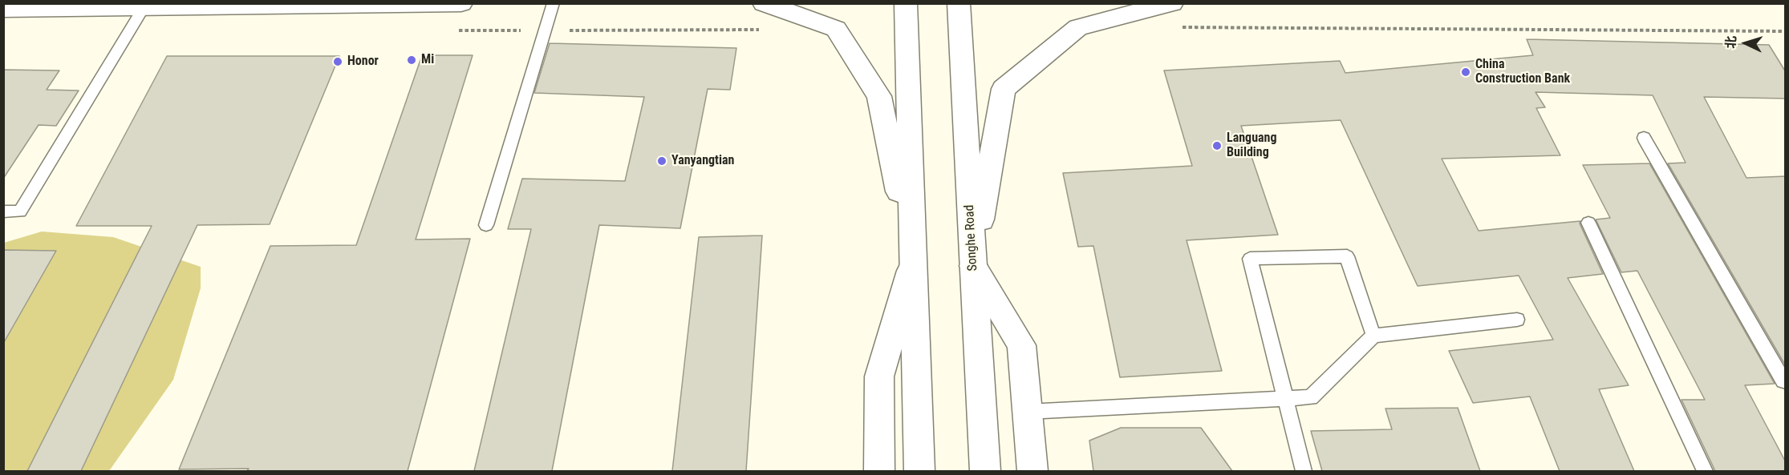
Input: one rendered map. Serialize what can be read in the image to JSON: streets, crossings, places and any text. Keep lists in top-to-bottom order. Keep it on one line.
{"streets":{"main road":["Songhe Road"]},"places":["Mi","Honor","China Construction Bank","Languang Building","Yanyangtian"],"north":"left"}
